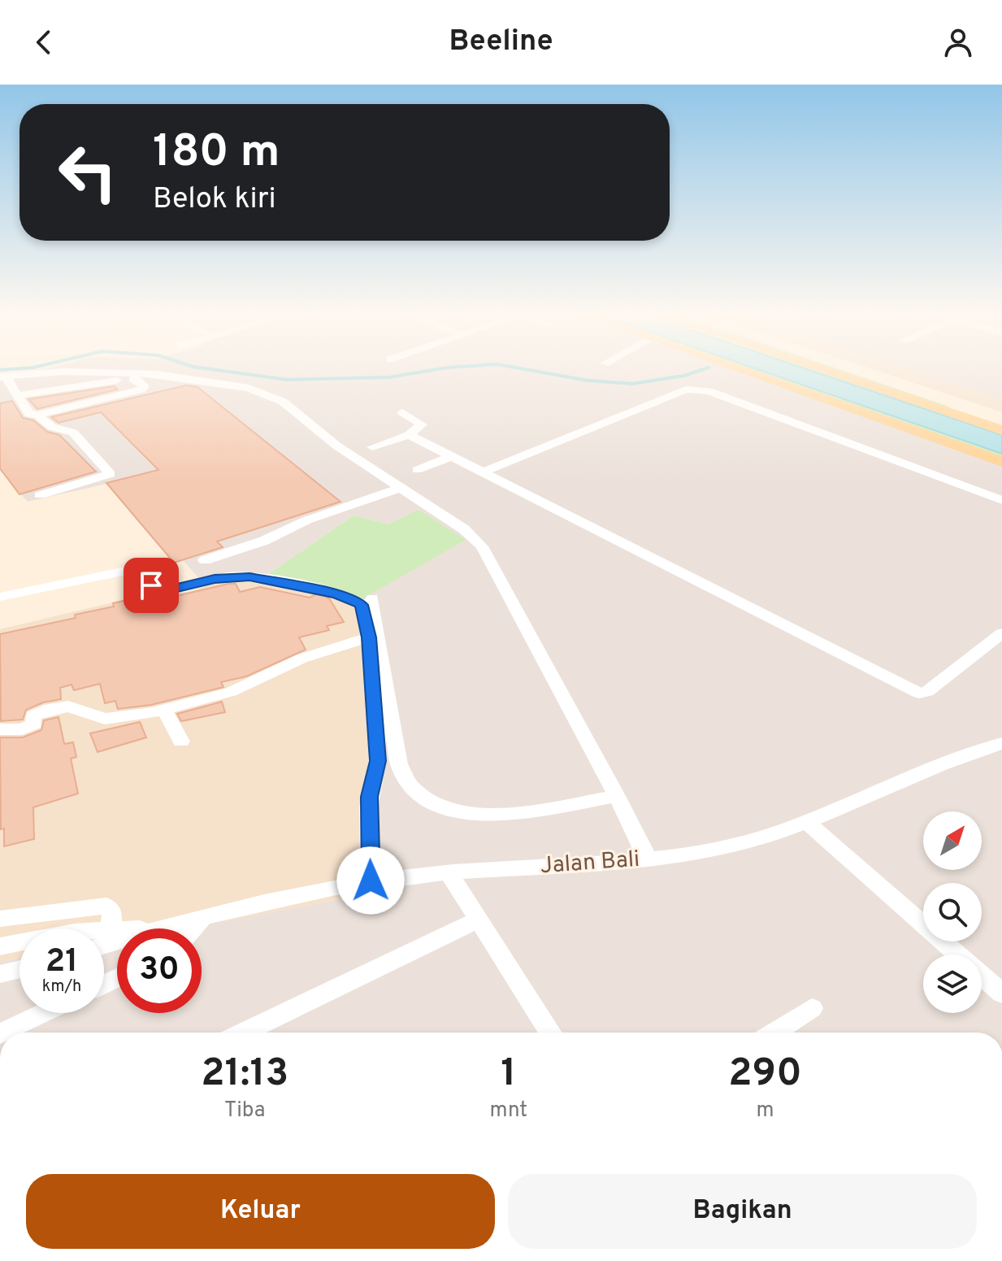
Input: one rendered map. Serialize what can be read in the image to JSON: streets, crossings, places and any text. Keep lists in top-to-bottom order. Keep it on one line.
{"streets":{"street":["Jalan Bali"]},"north":"top right","page":{"header":"Beeline","turn":["180 m","Belok kiri"],"speed":"21 km/h","limit":"30","eta":["21:13","Tiba","1","mnt","290","m"],"buttons":["Keluar","Bagikan"]}}
